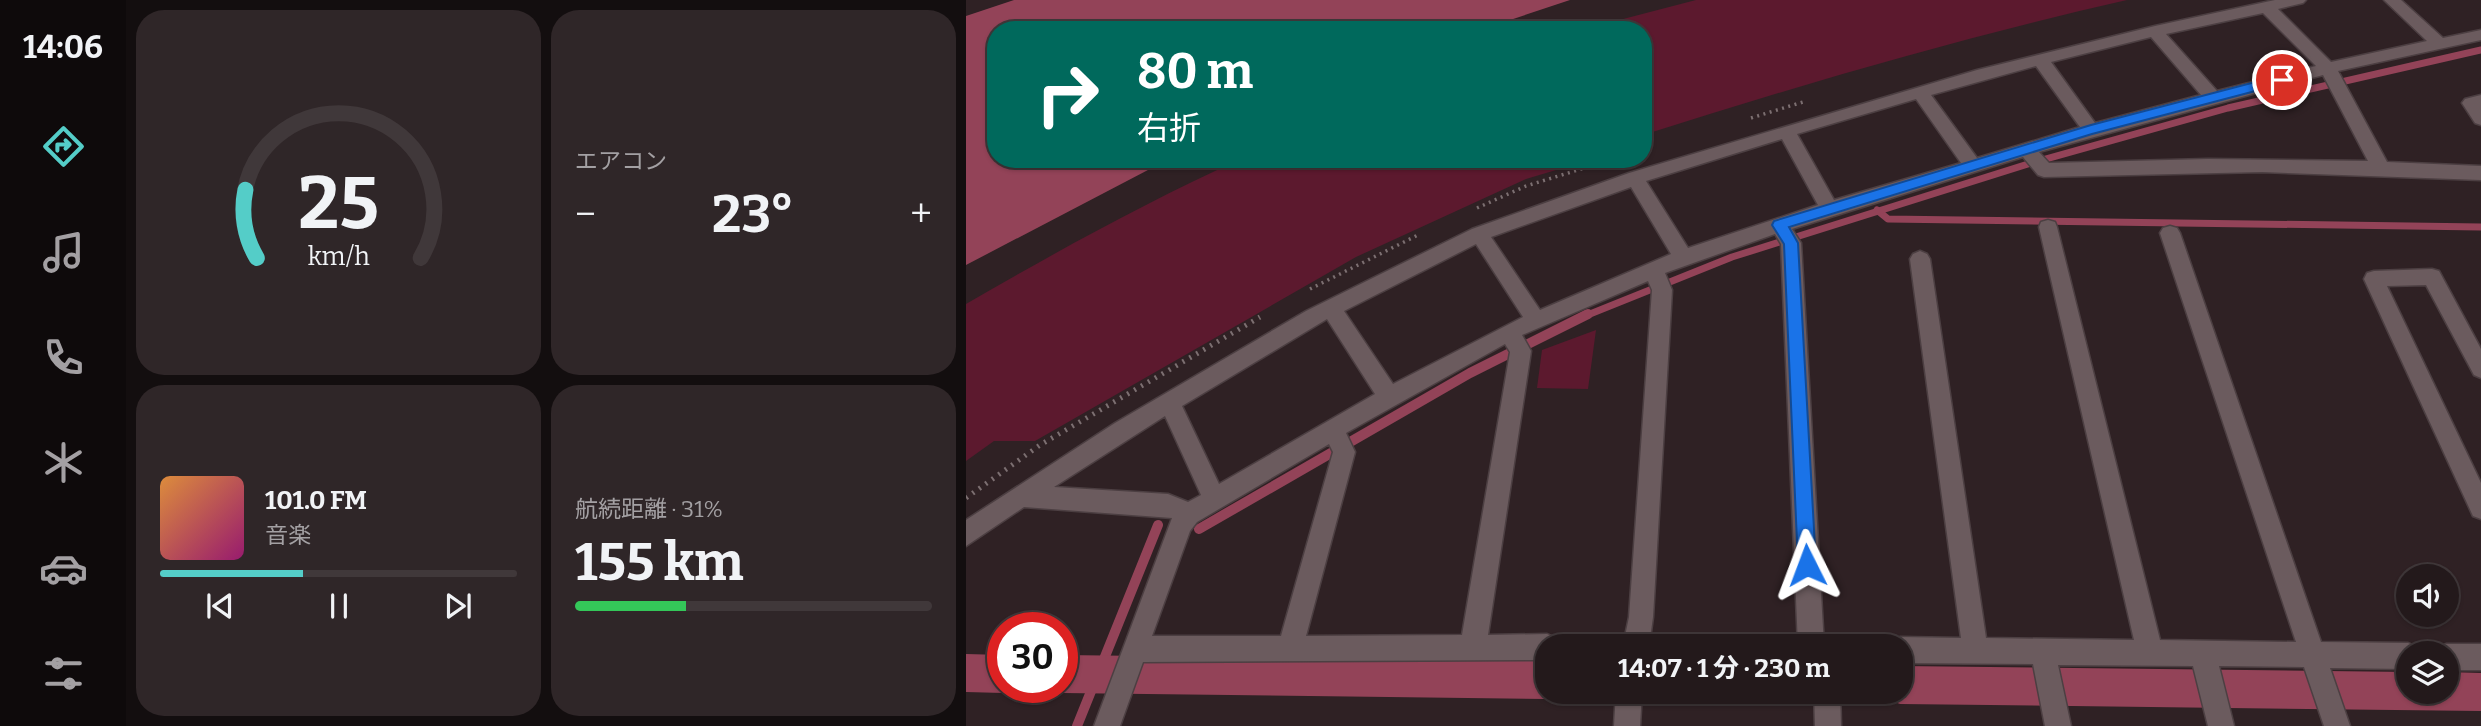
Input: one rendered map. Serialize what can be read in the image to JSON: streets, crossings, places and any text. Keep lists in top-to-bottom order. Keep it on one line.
{"page":{"tabs":"14:06","tile":["エアコン",["航続距離 · 31%","155 km"]],"turn":["80 m","右折"],"heat":["−","23°","+"],"song":["101.0 FM","音楽"],"limit":"30","trip":"14:07 · 1 分 · 230 m","gauge":["25","km/h"]}}
